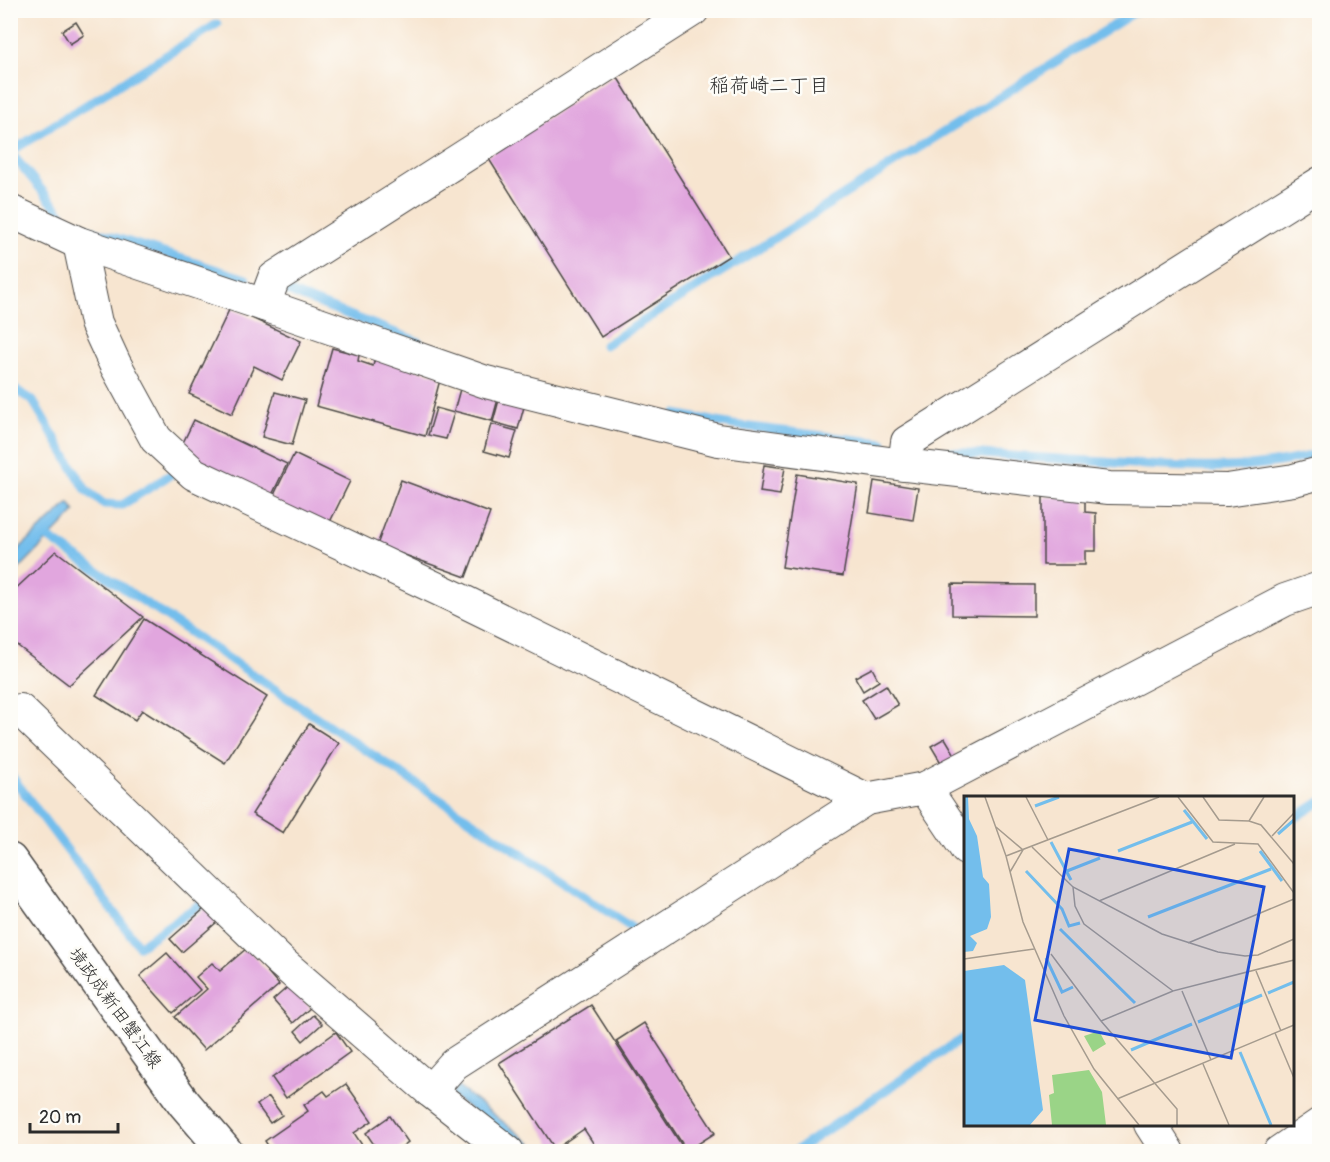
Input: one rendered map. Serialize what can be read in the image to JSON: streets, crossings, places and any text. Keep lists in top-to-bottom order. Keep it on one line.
{"streets":{"main road":["境政成新田蟹江線"]},"districts":["稲荷崎二丁目"],"scale_bar":"20 m"}
